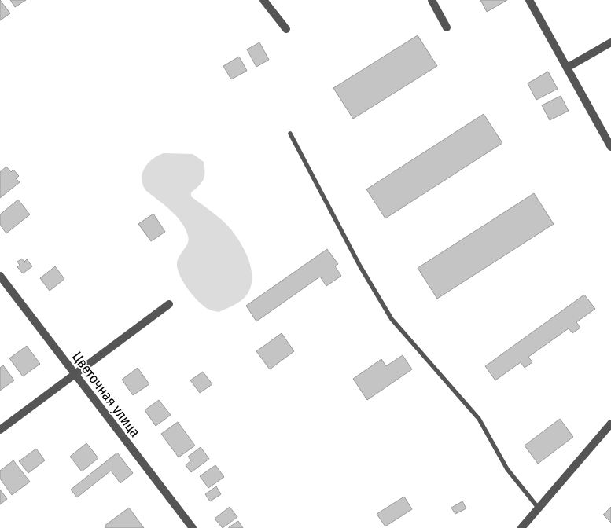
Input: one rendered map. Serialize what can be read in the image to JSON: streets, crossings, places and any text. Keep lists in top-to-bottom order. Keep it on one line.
{"streets":{"street":["Цветочная улица"]}}
